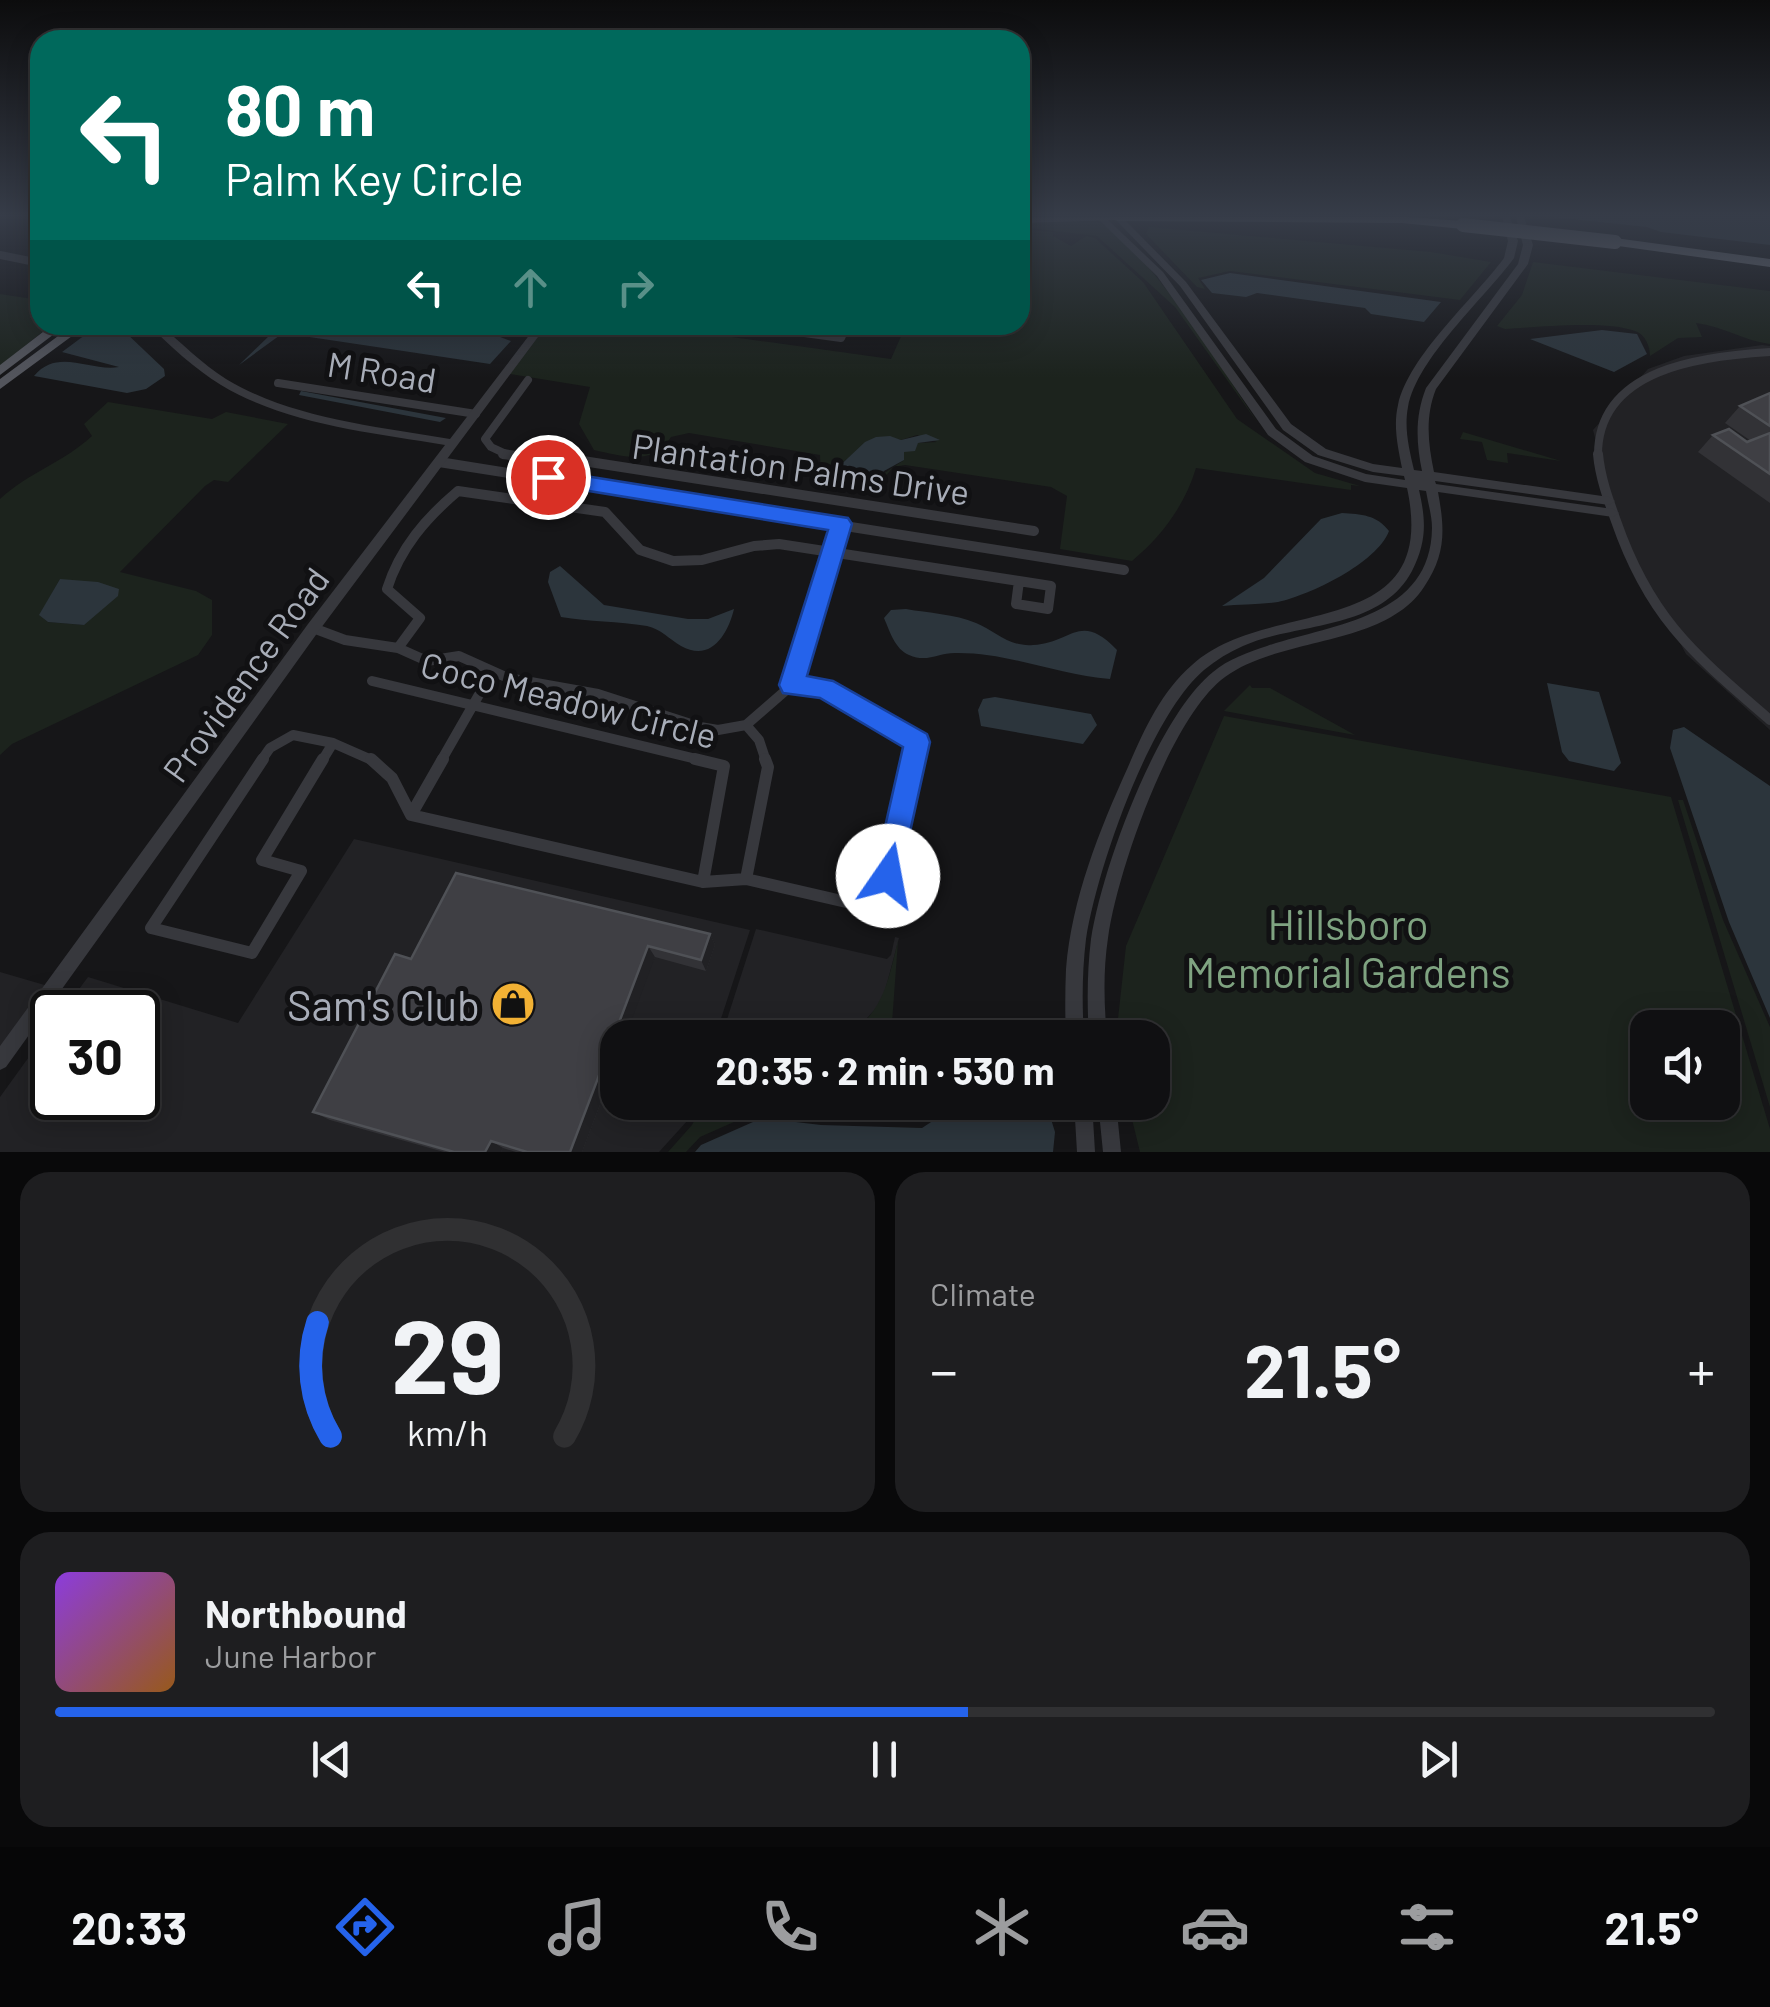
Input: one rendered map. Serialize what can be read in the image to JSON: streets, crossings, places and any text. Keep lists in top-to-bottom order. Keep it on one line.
{"streets":{"street":["M Road","Plantation Palms Drive","Providence Road","Coco Meadow Circle"]},"crossings":[["M Road","Providence Road"]],"parks":["Hillsboro Memorial Gardens"],"places":{"shop":["Sam's Club"]},"page":{"turn":["80 m","Palm Key Circle"],"limit":"30","trip":"20:35 · 2 min · 530 m","tile":"Climate","heat":["−","21.5°","+"],"song":["Northbound","June Harbor"],"tabs":["20:33","21.5°"],"gauge":["29","km/h"]}}
